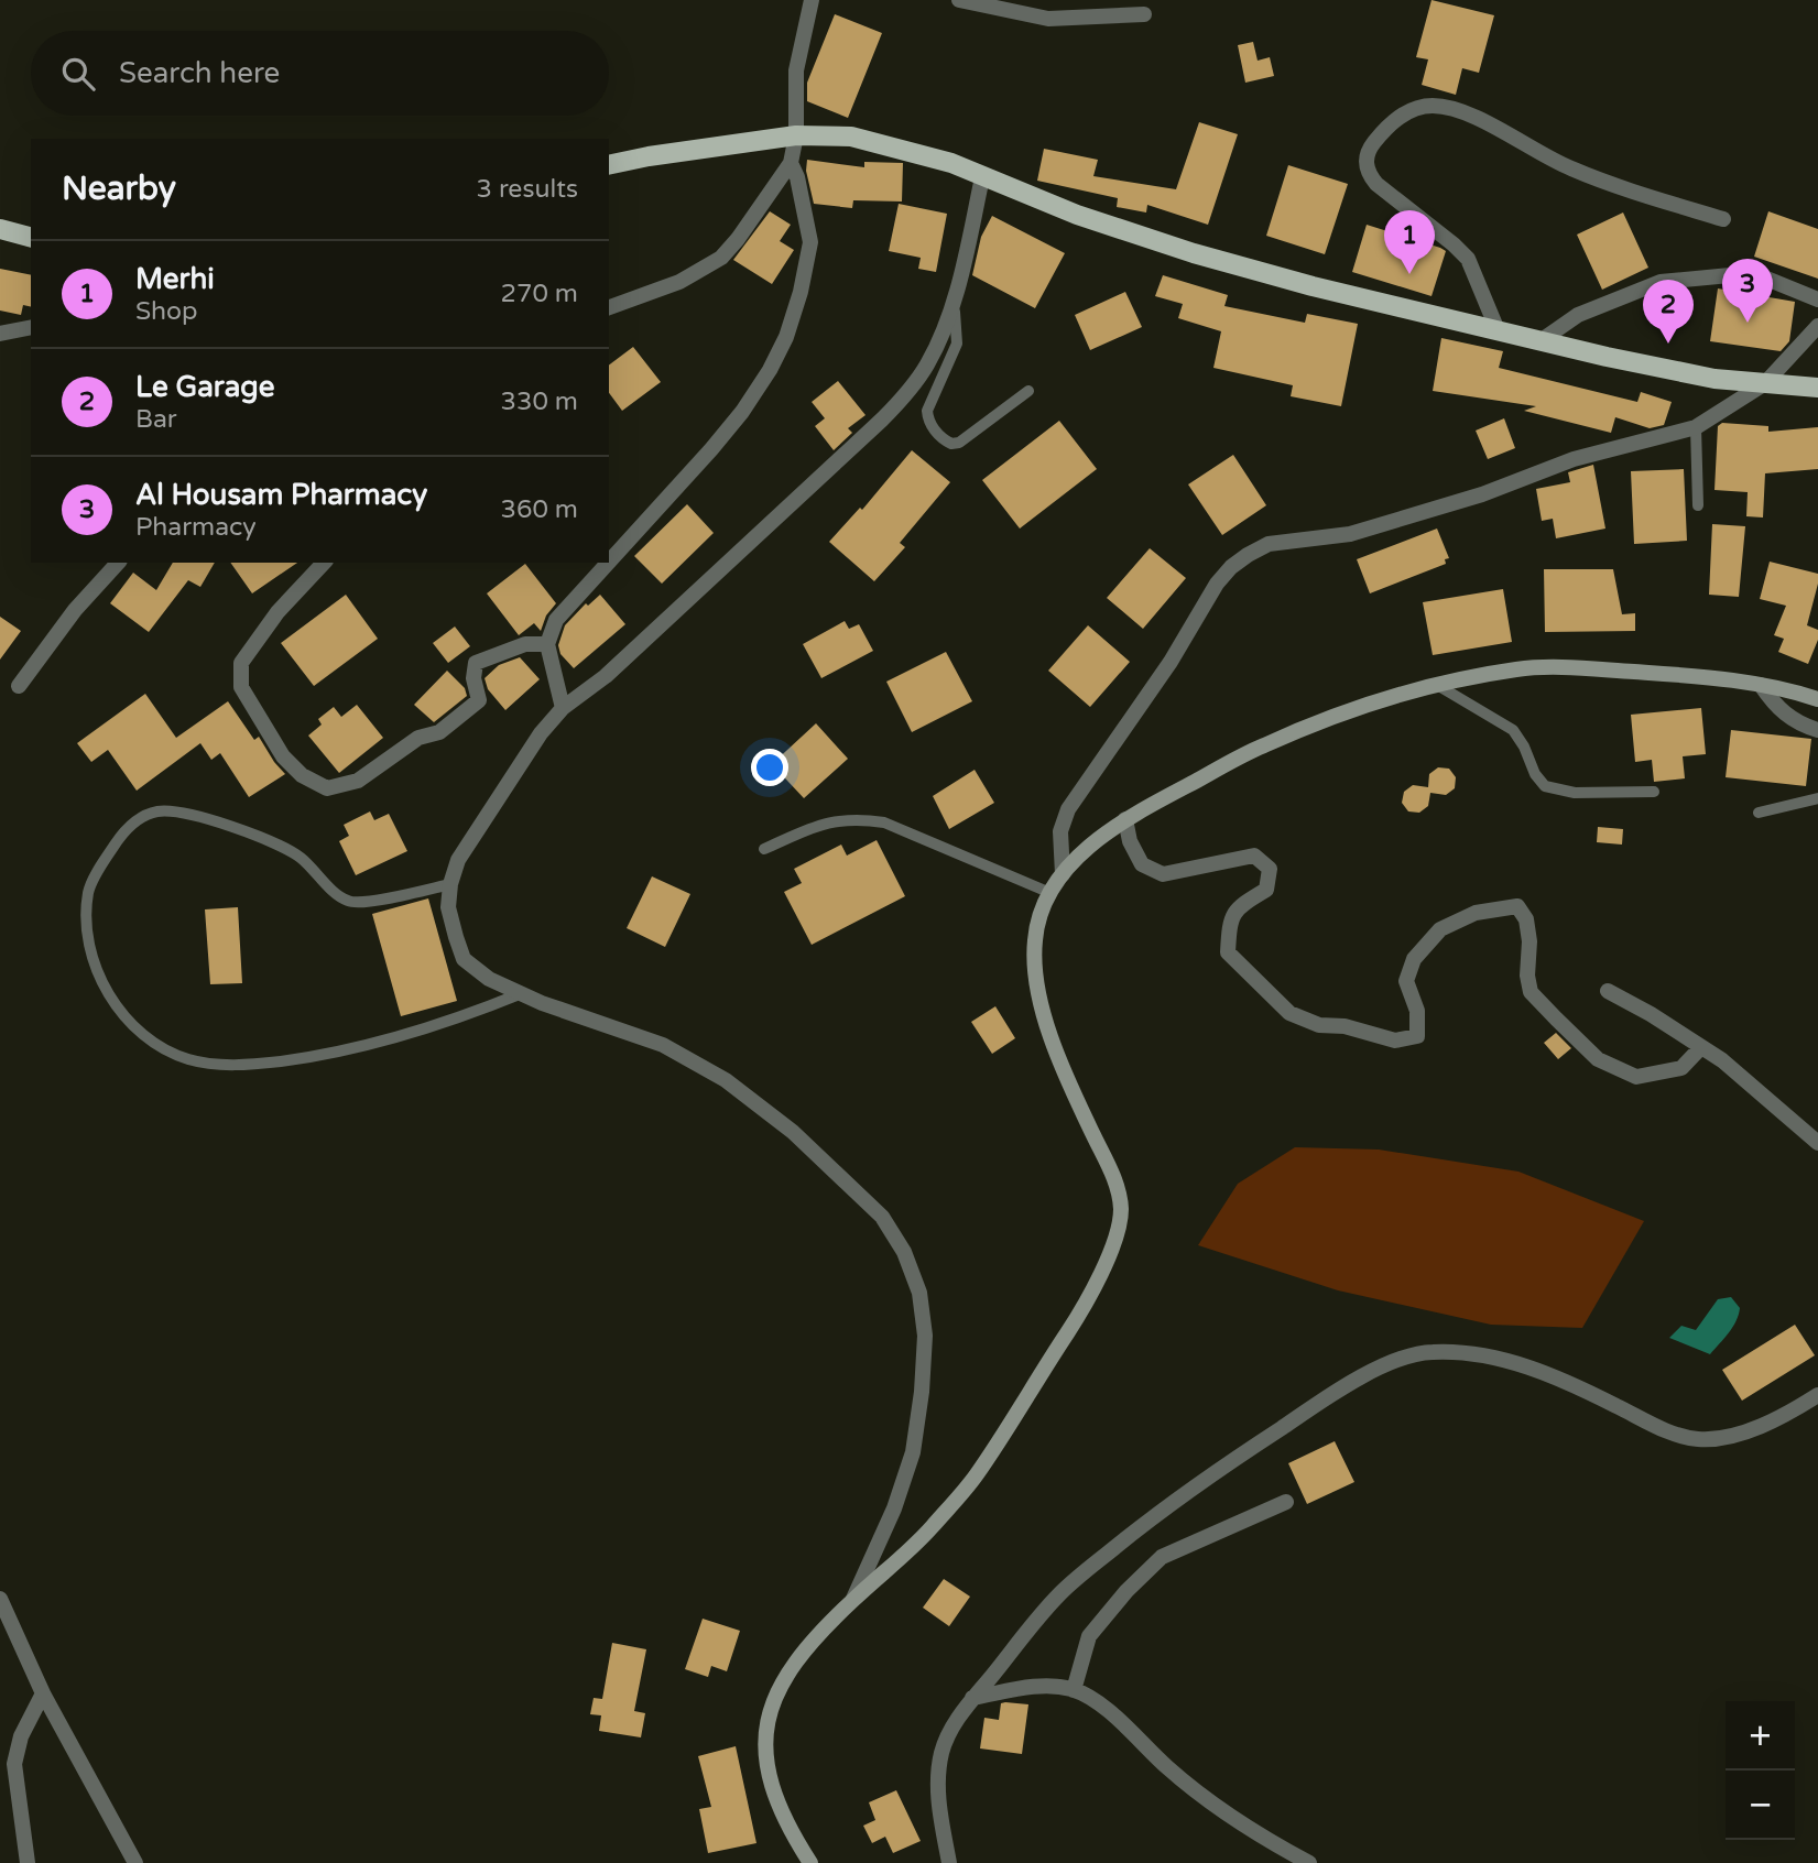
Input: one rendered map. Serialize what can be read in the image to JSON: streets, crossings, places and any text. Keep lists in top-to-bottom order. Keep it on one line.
{"page":{"search":"Search here","heading":["Nearby","3 results"],"pins":["1","3","2"],"list":[{"mark":"1","name":"Merhi","note":"Shop","value":"270 m"},{"mark":"2","name":"Le Garage","note":"Bar","value":"330 m"},{"mark":"3","name":"Al Housam Pharmacy","note":"Pharmacy","value":"360 m"}],"map_buttons":["+","−"]}}
